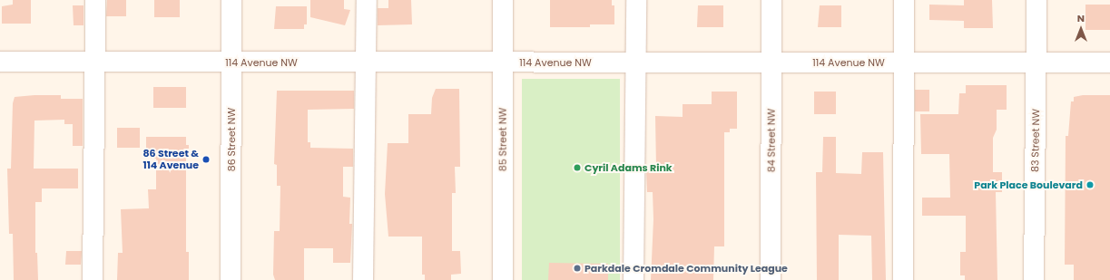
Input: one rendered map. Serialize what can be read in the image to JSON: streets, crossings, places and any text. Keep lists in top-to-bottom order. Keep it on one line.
{"streets":{"street":["114 Avenue NW","86 Street NW","85 Street NW","84 Street NW","83 Street NW"]},"crossings":[["114 Avenue NW","86 Street NW"],["114 Avenue NW","85 Street NW"],["114 Avenue NW","84 Street NW"],["114 Avenue NW","83 Street NW"]],"places":["86 Street & 114 Avenue","Cyril Adams Rink","Park Place Boulevard","Parkdale Cromdale Community League"],"north":"top"}
